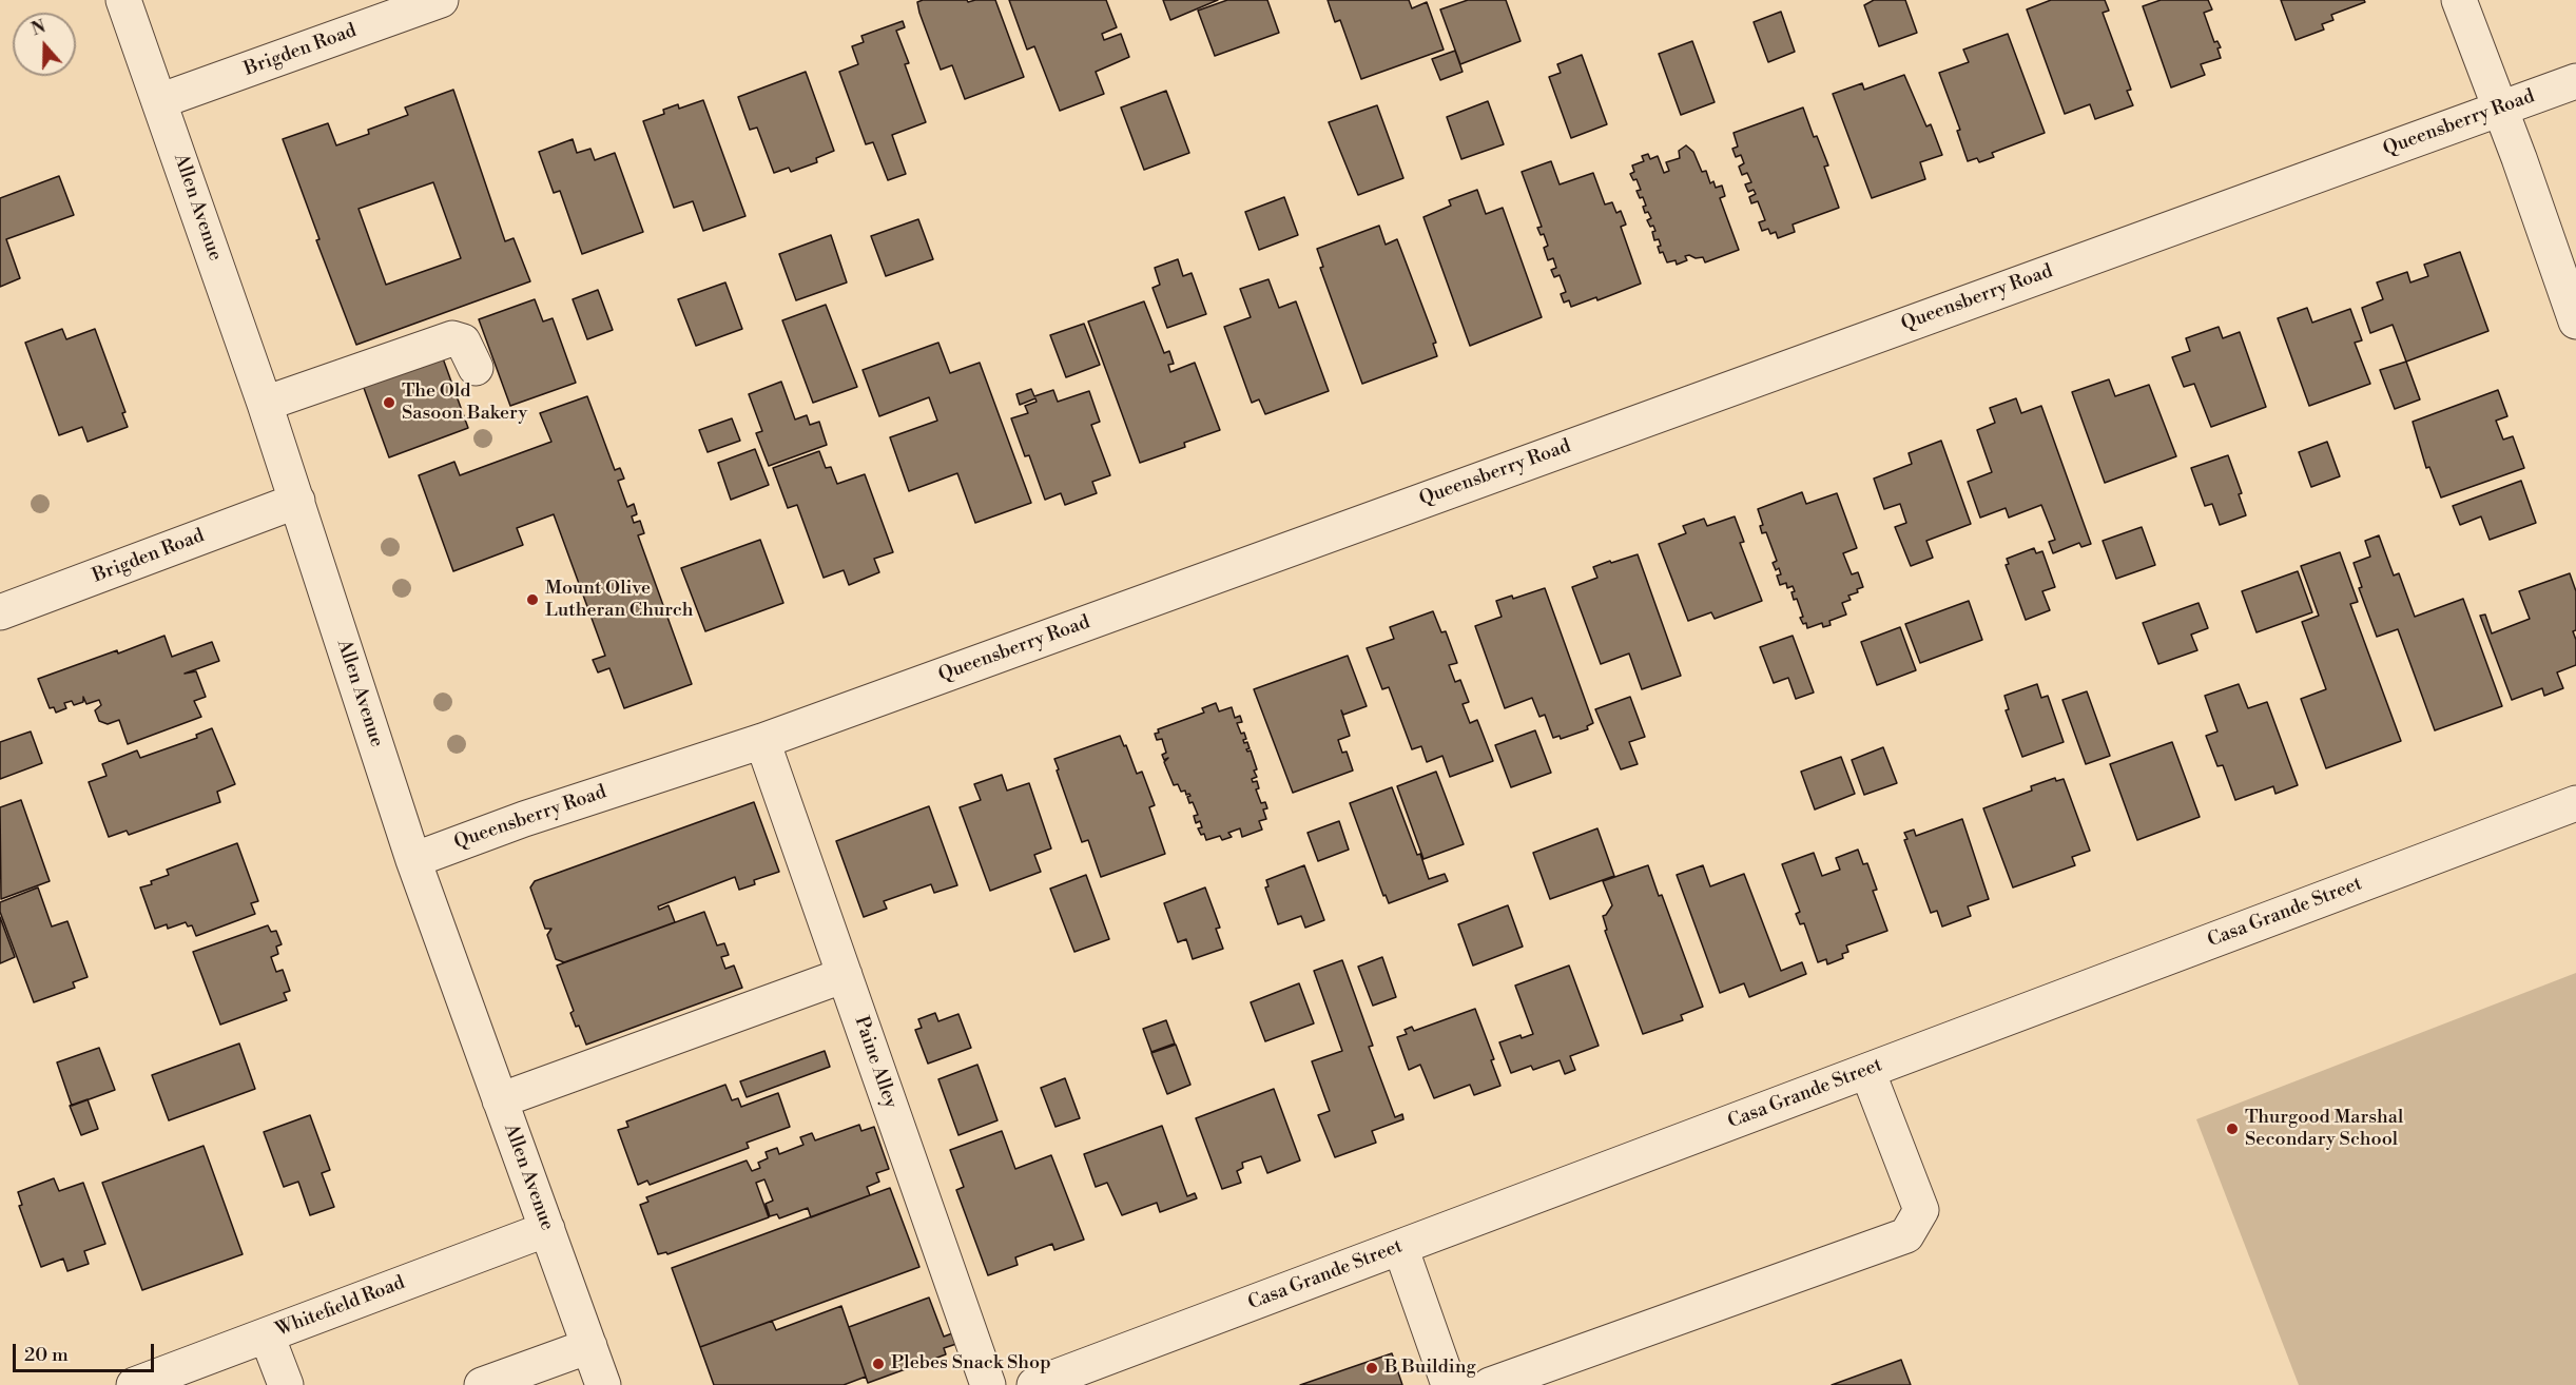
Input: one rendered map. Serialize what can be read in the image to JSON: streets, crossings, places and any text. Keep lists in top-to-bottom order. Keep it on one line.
{"streets":{"street":["Brigden Road","Queensberry Road","Allen Avenue","Casa Grande Street","Paine Alley","Whitefield Road"]},"crossings":[["Brigden Road","Allen Avenue"],["Queensberry Road","Allen Avenue"],["Queensberry Road","Paine Alley"],["Allen Avenue","Whitefield Road"]],"places":["The Old Sasoon Bakery","Mount Olive Lutheran Church","Thurgood Marshal Secondary School","Plebes Snack Shop","B Building"],"scale_bar":"20 m","north":"top"}
